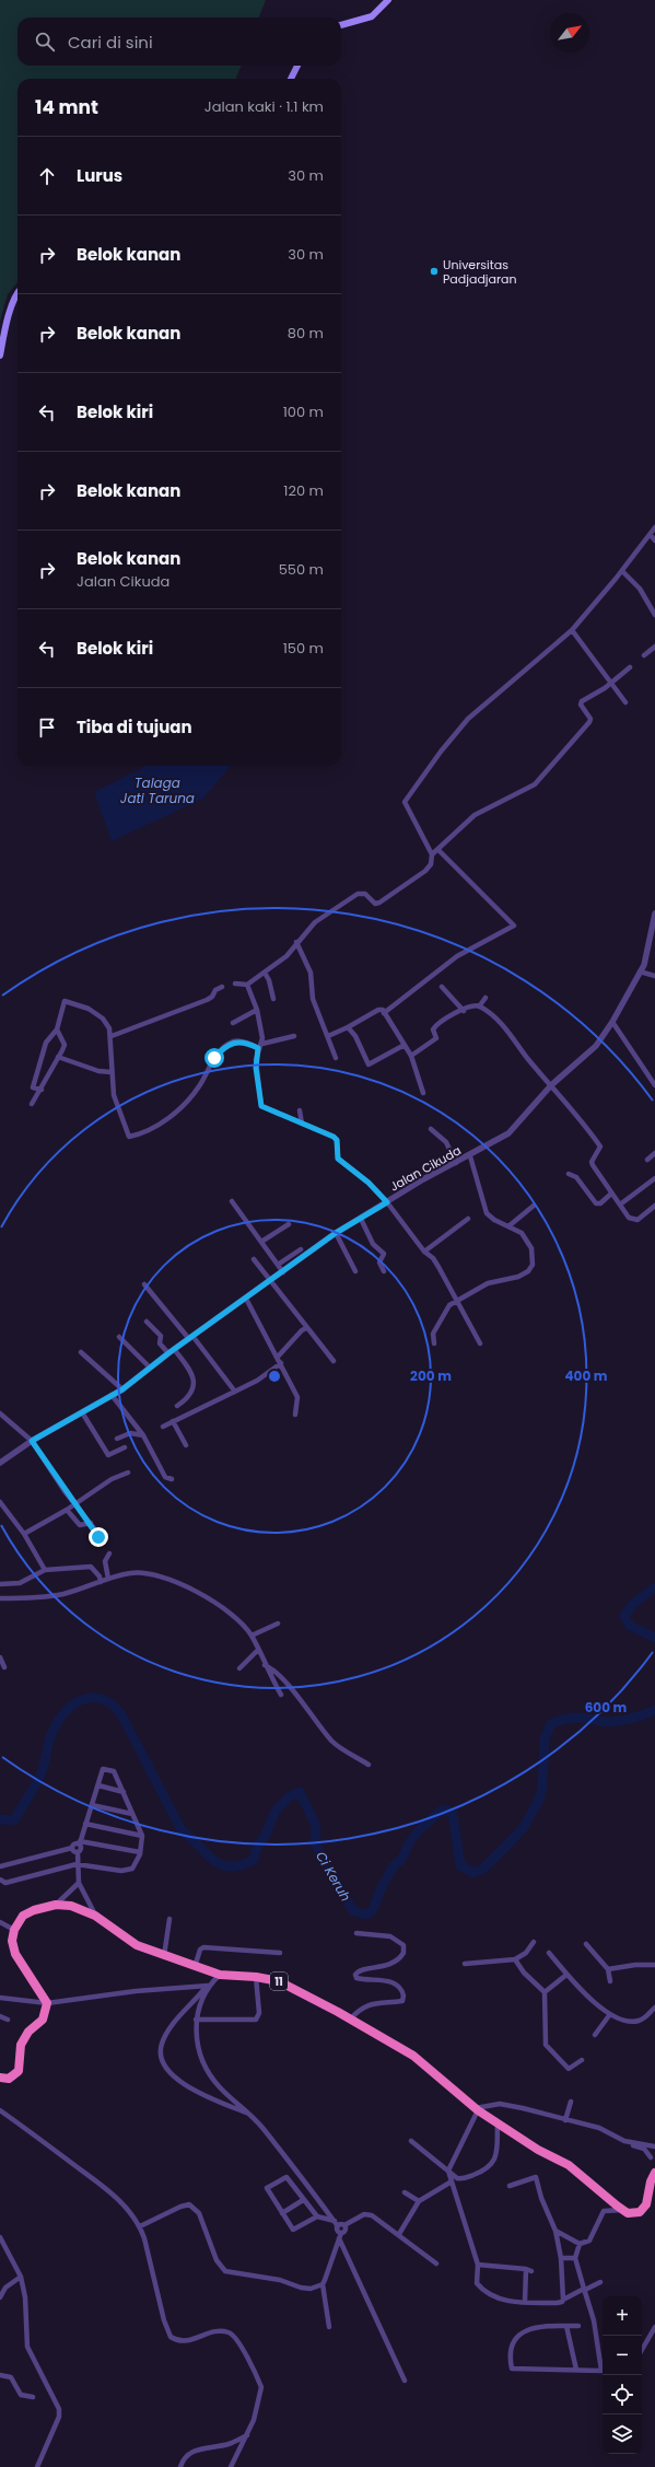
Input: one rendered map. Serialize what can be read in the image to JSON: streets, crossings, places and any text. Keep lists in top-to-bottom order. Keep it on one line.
{"streets":{"highway":["11"],"street":["Jalan Cikuda"]},"water":["Talaga Jati Taruna","Ci Keruh"],"places":["Universitas Padjadjaran"],"north":"top right","page":{"search":"Cari di sini","heading":["14 mnt","Jalan kaki · 1.1 km"],"list":[["Lurus","30 m"],["Belok kanan","30 m"],["Belok kanan","80 m"],["Belok kiri","100 m"],["Belok kanan","120 m"],["Belok kanan","Jalan Cikuda","550 m"],["Belok kiri","150 m"],"Tiba di tujuan"],"map_buttons":["+","−"]},"rings":["200 m","400 m","600 m"]}
